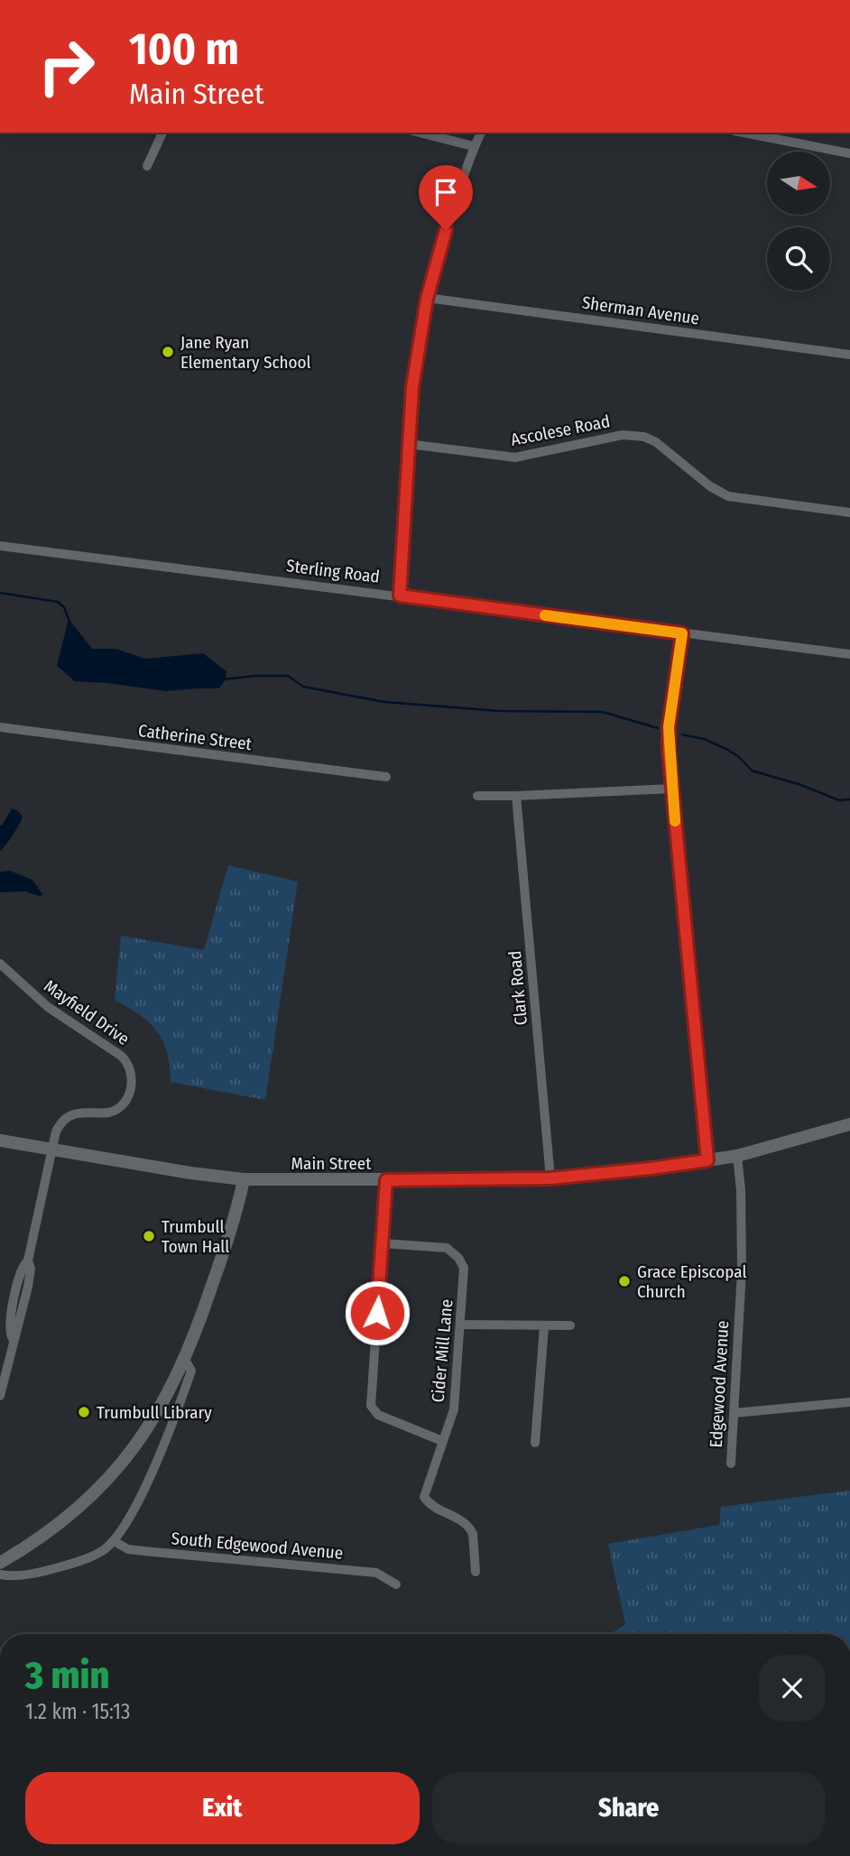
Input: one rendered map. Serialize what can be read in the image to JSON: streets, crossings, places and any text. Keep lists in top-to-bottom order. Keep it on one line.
{"streets":{"main road":["Main Street"],"street":["Sherman Avenue","Ascolese Road","Sterling Road","Catherine Street","Clark Road","Mayfield Drive","Cider Mill Lane","Edgewood Avenue","South Edgewood Avenue"]},"crossings":[["Clark Road","Main Street"],["Mayfield Drive","Main Street"],["Main Street","Edgewood Avenue"]],"places":["Jane Ryan Elementary School","Trumbull Town Hall","Grace Episcopal Church","Trumbull Library"],"north":"right","page":{"turn":["100 m","Main Street"],"heading":["3 min","1.2 km · 15:13"],"buttons":["Exit","Share"]}}
